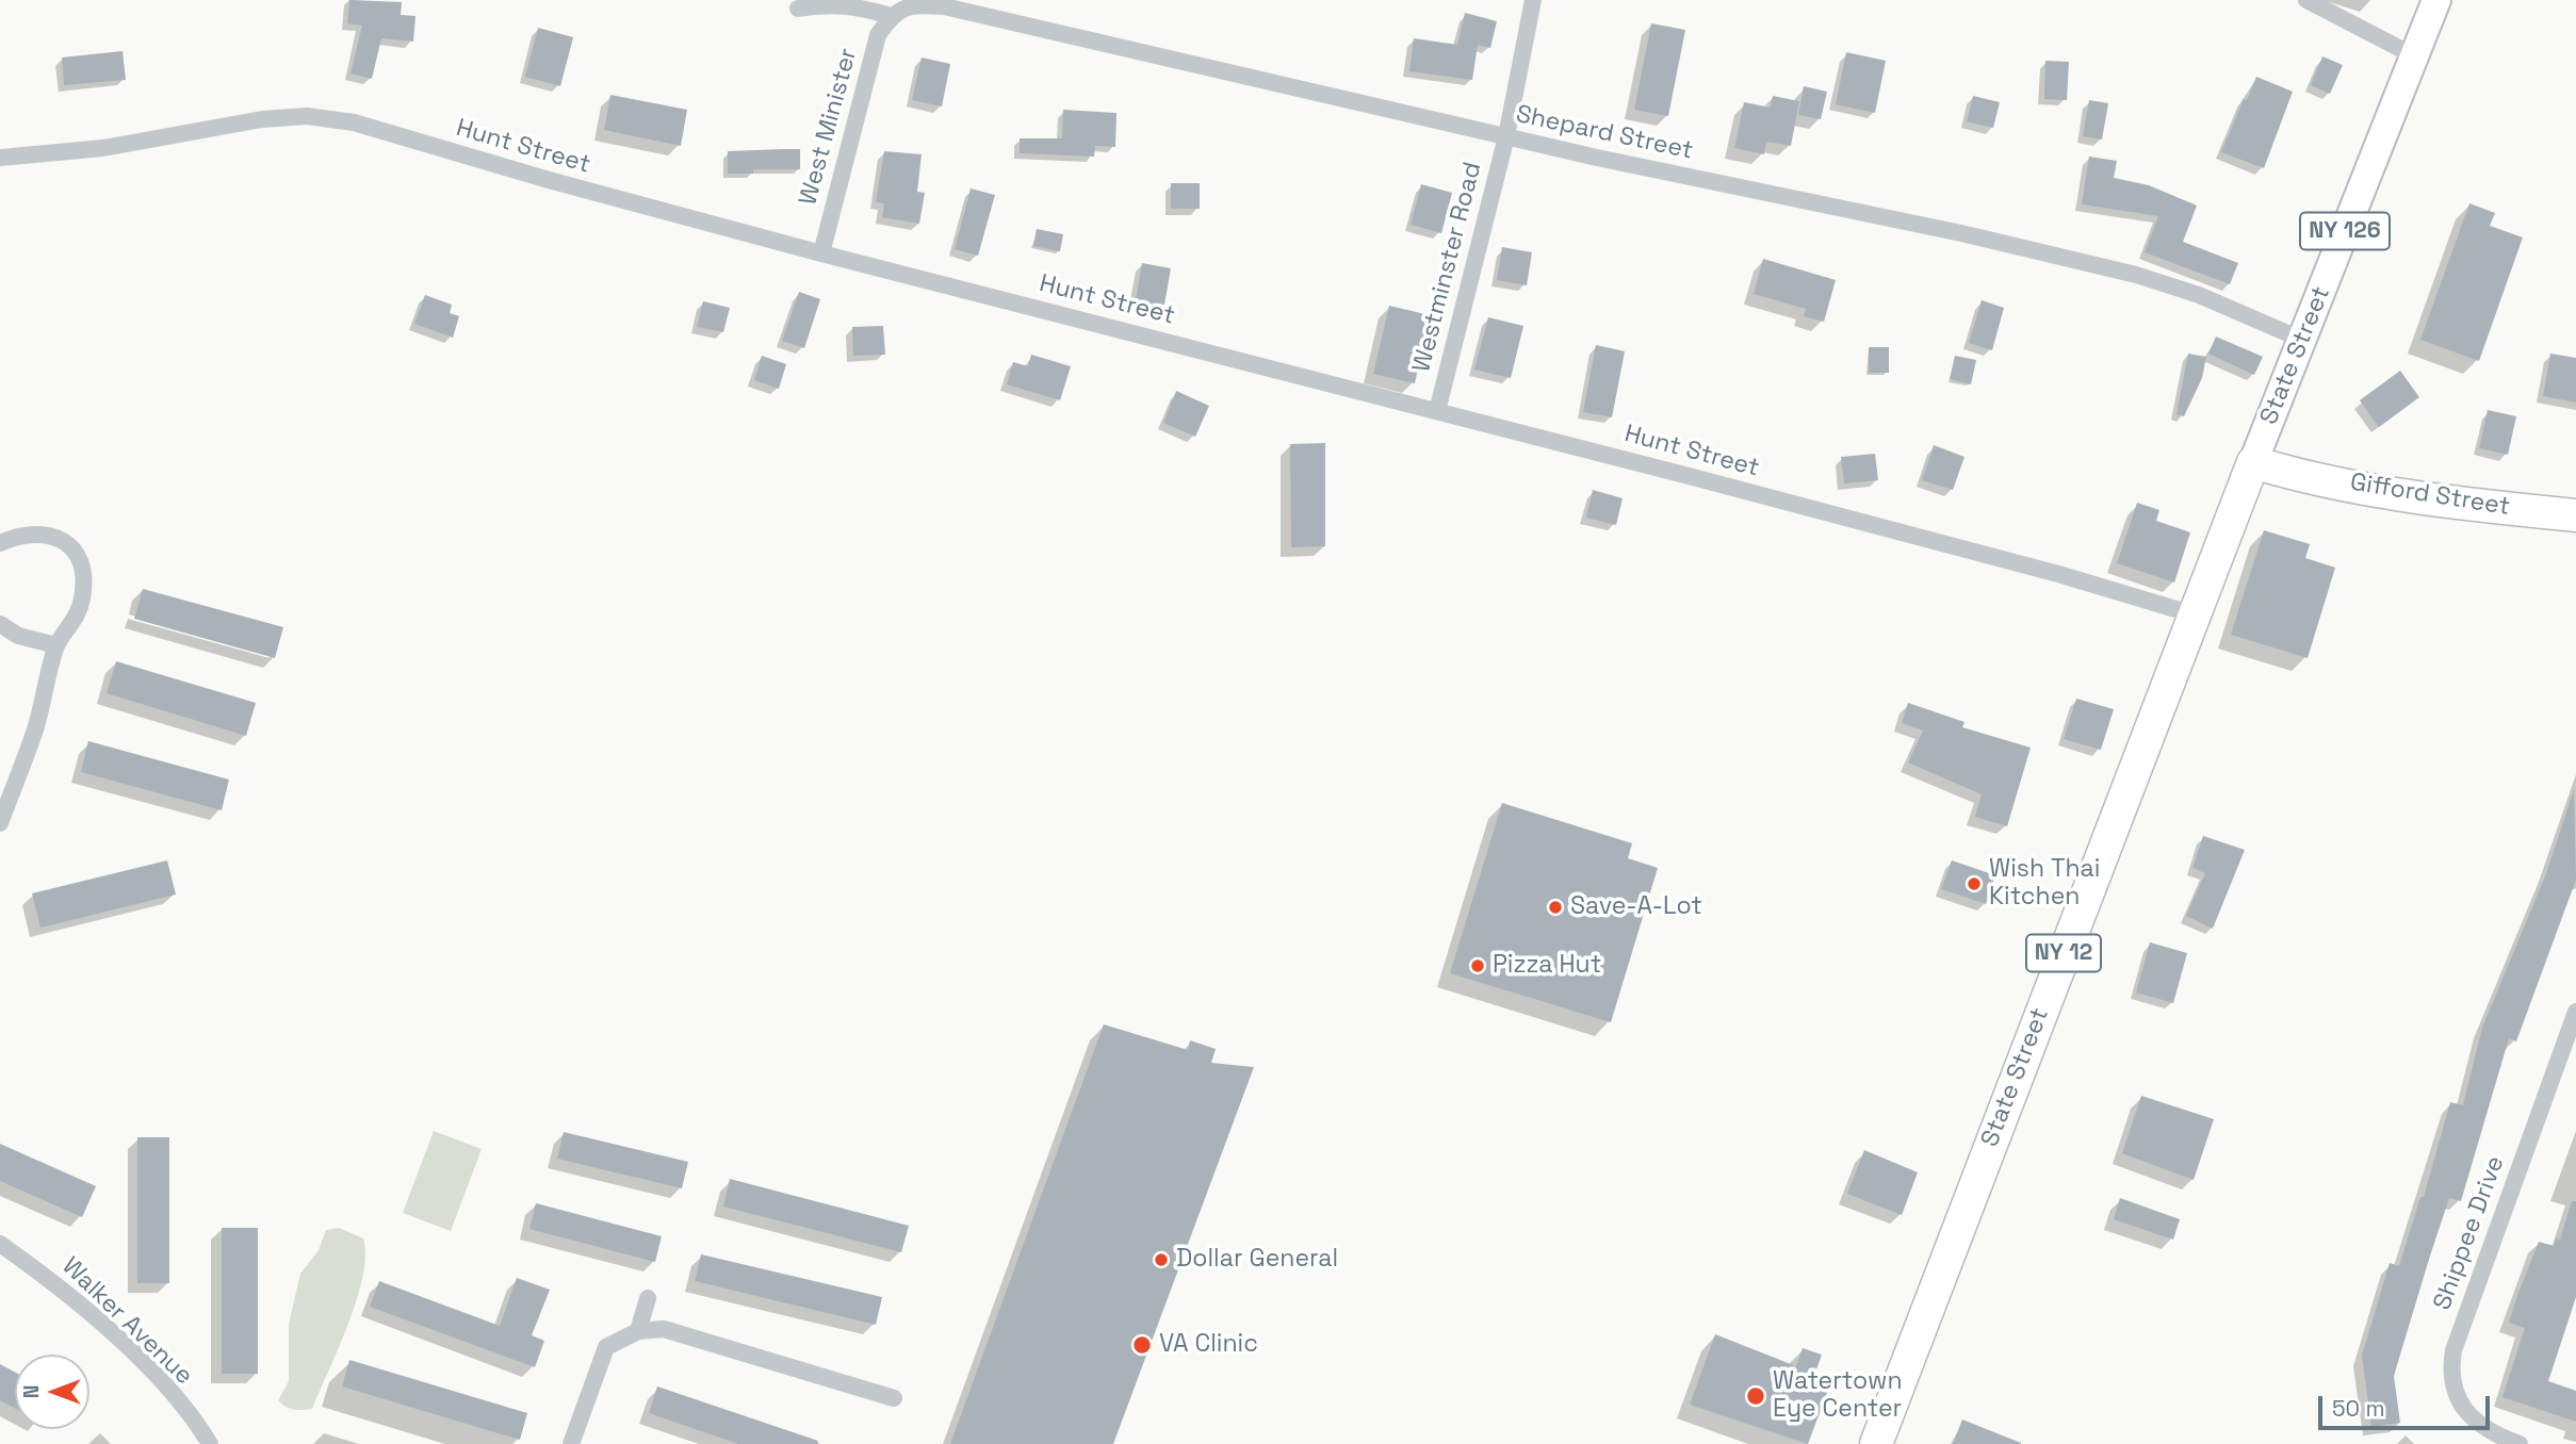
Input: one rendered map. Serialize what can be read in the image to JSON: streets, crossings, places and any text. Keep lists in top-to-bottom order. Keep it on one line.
{"streets":{"highway":["State Street","Gifford Street","NY 12"],"main road":["NY 126"],"street":["West Minister","Shepard Street","Hunt Street","Westminster Road","Shippee Drive","Walker Avenue"]},"crossings":[["West Minister","Shepard Street"],["West Minister","Hunt Street"],["Shepard Street","Westminster Road"],["Shepard Street","State Street"],["Hunt Street","Westminster Road"],["Hunt Street","State Street"],["State Street","Gifford Street"]],"places":["Wish Thai Kitchen","Save-A-Lot","Pizza Hut","Dollar General","VA Clinic","Watertown Eye Center"],"scale_bar":"50 m","north":"left"}
